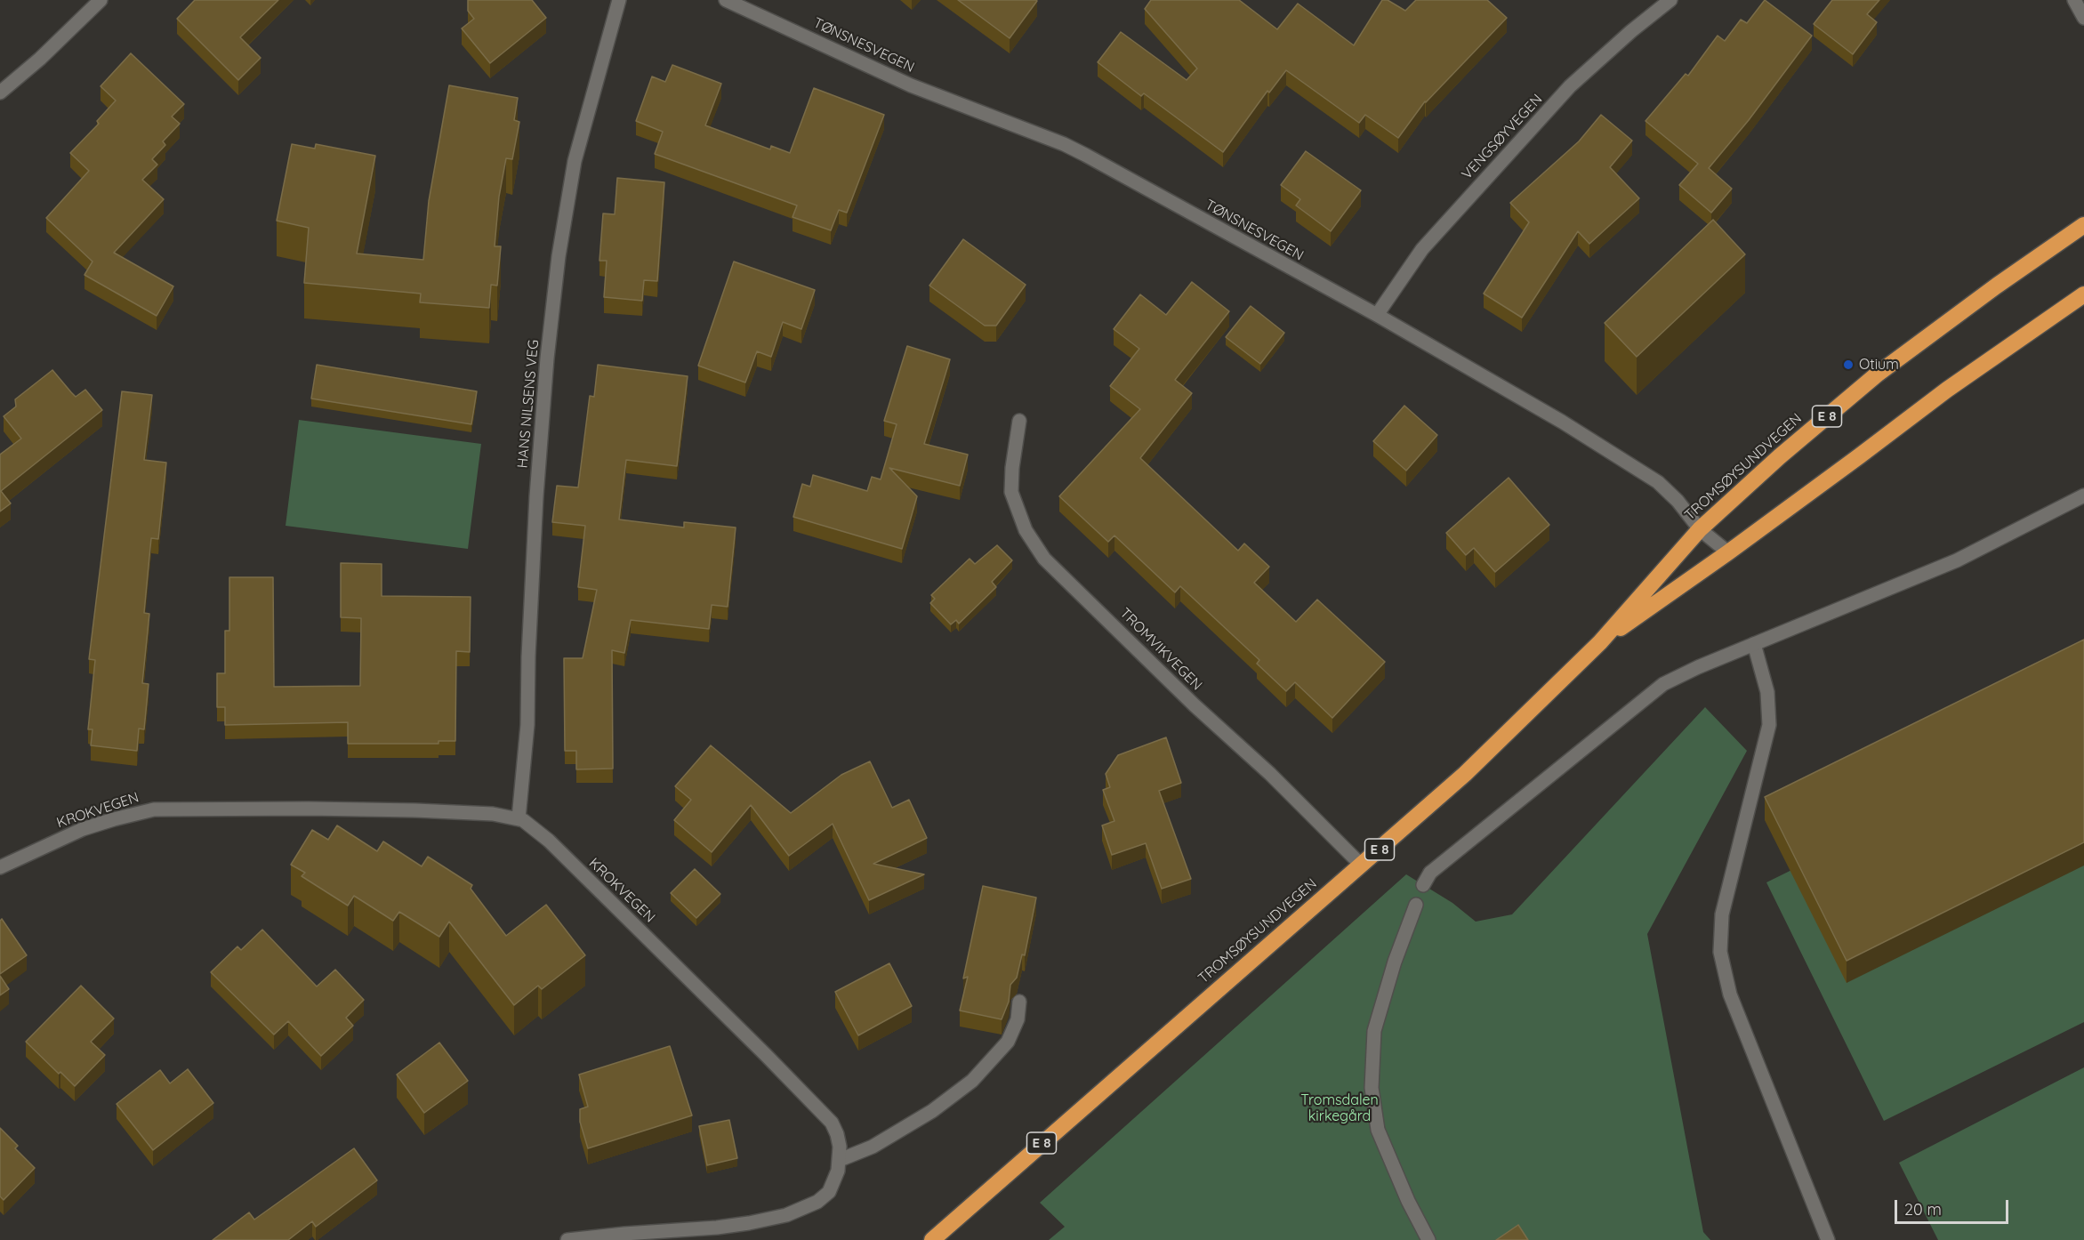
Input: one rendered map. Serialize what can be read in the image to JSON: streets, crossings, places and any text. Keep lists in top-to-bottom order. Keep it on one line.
{"streets":{"highway":["E 8","TROMSØYSUNDVEGEN"],"street":["TØNSNESVEGEN","VENGSØYVEGEN","HANS NILSENS VEG","TROMVIKVEGEN","KROKVEGEN"]},"crossings":[["TØNSNESVEGEN","VENGSØYVEGEN"],["TØNSNESVEGEN","TROMSØYSUNDVEGEN"],["HANS NILSENS VEG","KROKVEGEN"],["TROMSØYSUNDVEGEN","TROMVIKVEGEN"]],"parks":["Tromsdalen kirkegård"],"places":["Otium"],"scale_bar":"20 m"}
